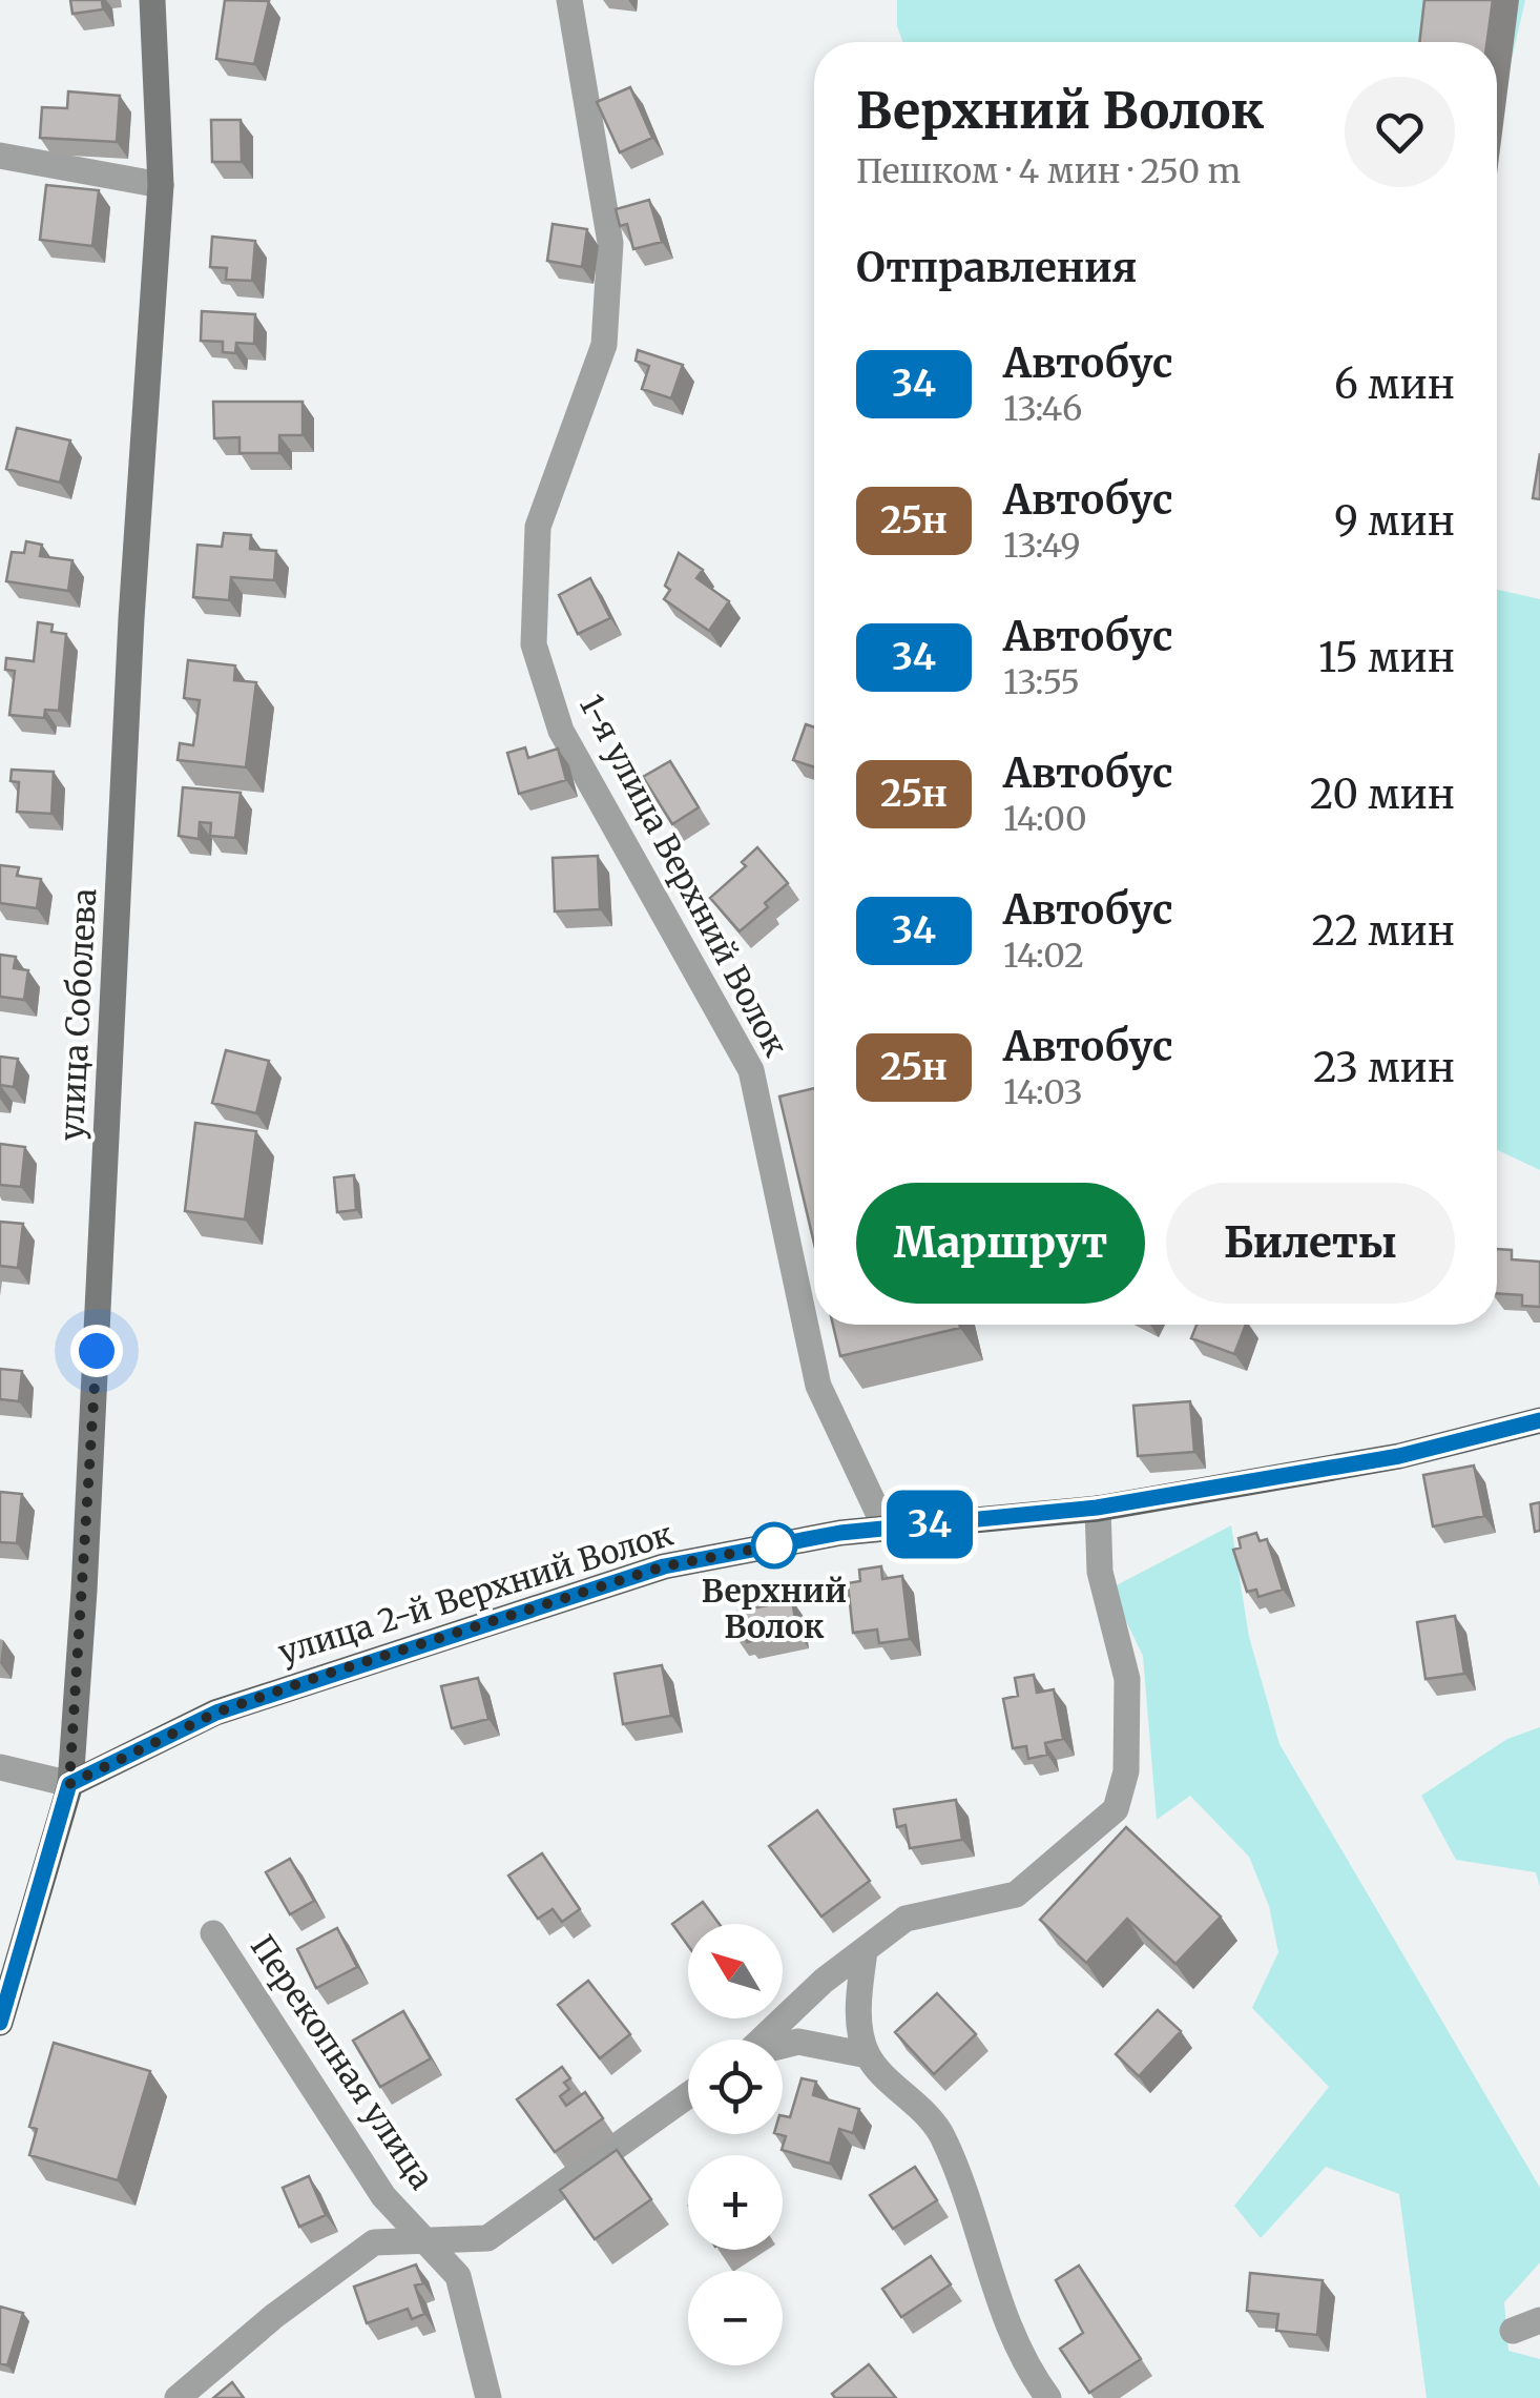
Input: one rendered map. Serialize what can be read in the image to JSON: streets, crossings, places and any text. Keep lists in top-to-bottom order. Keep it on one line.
{"streets":{"main road":["улица Соболева","улица 2-й Верхний Волок"],"street":["1-я улица Верхний Волок","Перекопная улица"]},"crossings":[["1-я улица Верхний Волок","улица 2-й Верхний Волок"],["улица Соболева","улица 2-й Верхний Волок"]],"places":["Верхний Волок"],"lines":["bus line 34"],"north":"top left","page":{"on_map":"34","heading":[["Верхний Волок","Пешком · 4 мин · 250 m"],"Отправления"],"list":[{"mark":"34","name":"Автобус","note":"13:46","value":"6 мин"},{"mark":"25н","name":"Автобус","note":"13:49","value":"9 мин"},{"mark":"34","name":"Автобус","note":"13:55","value":"15 мин"},{"mark":"25н","name":"Автобус","note":"14:00","value":"20 мин"},{"mark":"34","name":"Автобус","note":"14:02","value":"22 мин"},{"mark":"25н","name":"Автобус","note":"14:03","value":"23 мин"}],"buttons":["Маршрут","Билеты"],"map_buttons":["+","−"]}}
